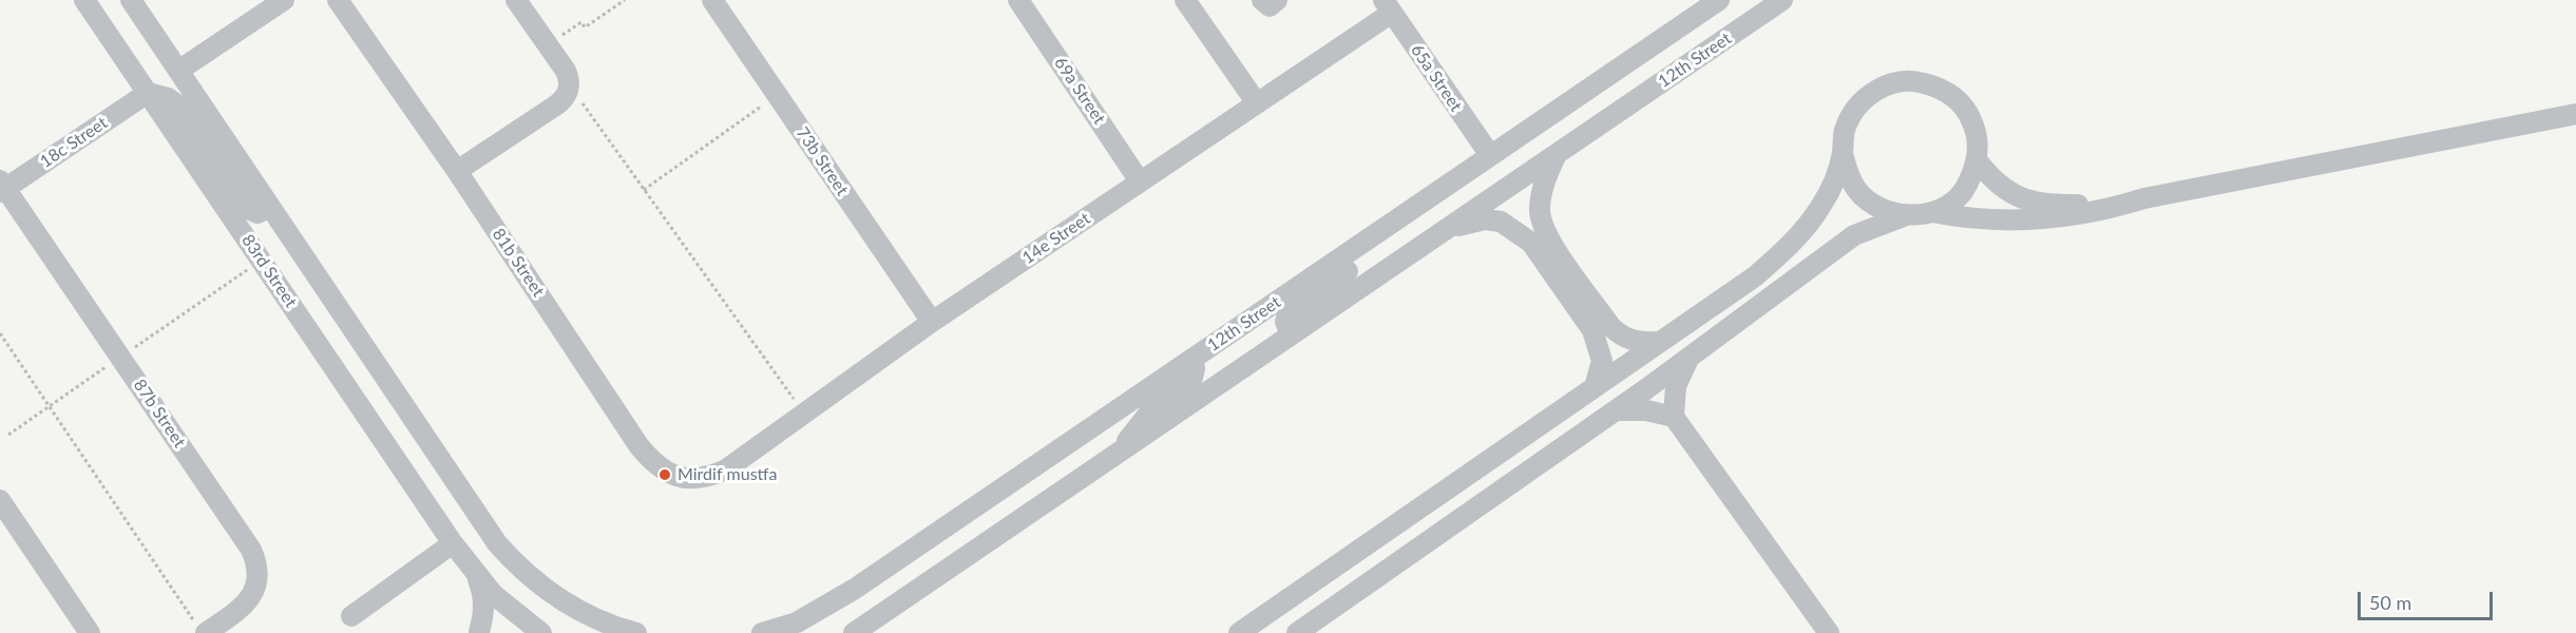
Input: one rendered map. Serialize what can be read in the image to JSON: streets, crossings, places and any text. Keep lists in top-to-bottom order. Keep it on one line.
{"streets":{"street":["12th Street","65a Street","69a Street","18c Street","73b Street","14e Street","81b Street","83rd Street","87b Street"]},"crossings":[["12th Street","65a Street"],["65a Street","14e Street"],["69a Street","14e Street"],["18c Street","83rd Street"],["18c Street","87b Street"],["73b Street","14e Street"],["14e Street","81b Street"]],"places":["Mirdif mustfa"],"scale_bar":"50 m"}
